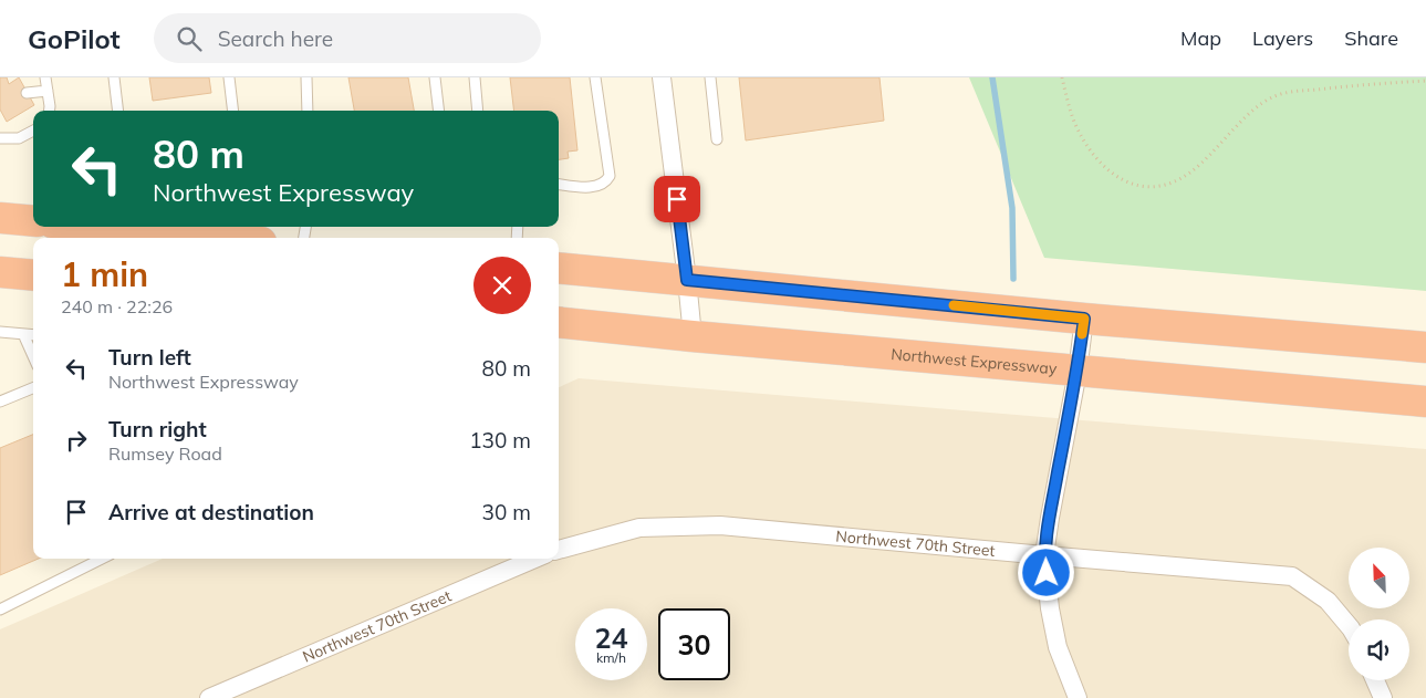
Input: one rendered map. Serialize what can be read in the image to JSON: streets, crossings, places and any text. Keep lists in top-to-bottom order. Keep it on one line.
{"streets":{"highway":["Northwest Expressway"],"street":["Northwest 70th Street"]},"north":"top left","page":{"header":"GoPilot","search":"Search here","nav":["Map","Layers","Share"],"turn":["80 m","Northwest Expressway"],"heading":["1 min","240 m · 22:26"],"list":[{"name":"Turn left","note":"Northwest Expressway","value":"80 m"},{"name":"Turn right","note":"Rumsey Road","value":"130 m"},{"name":"Arrive at destination","value":"30 m"}],"speed":"24 km/h","limit":"30"}}
